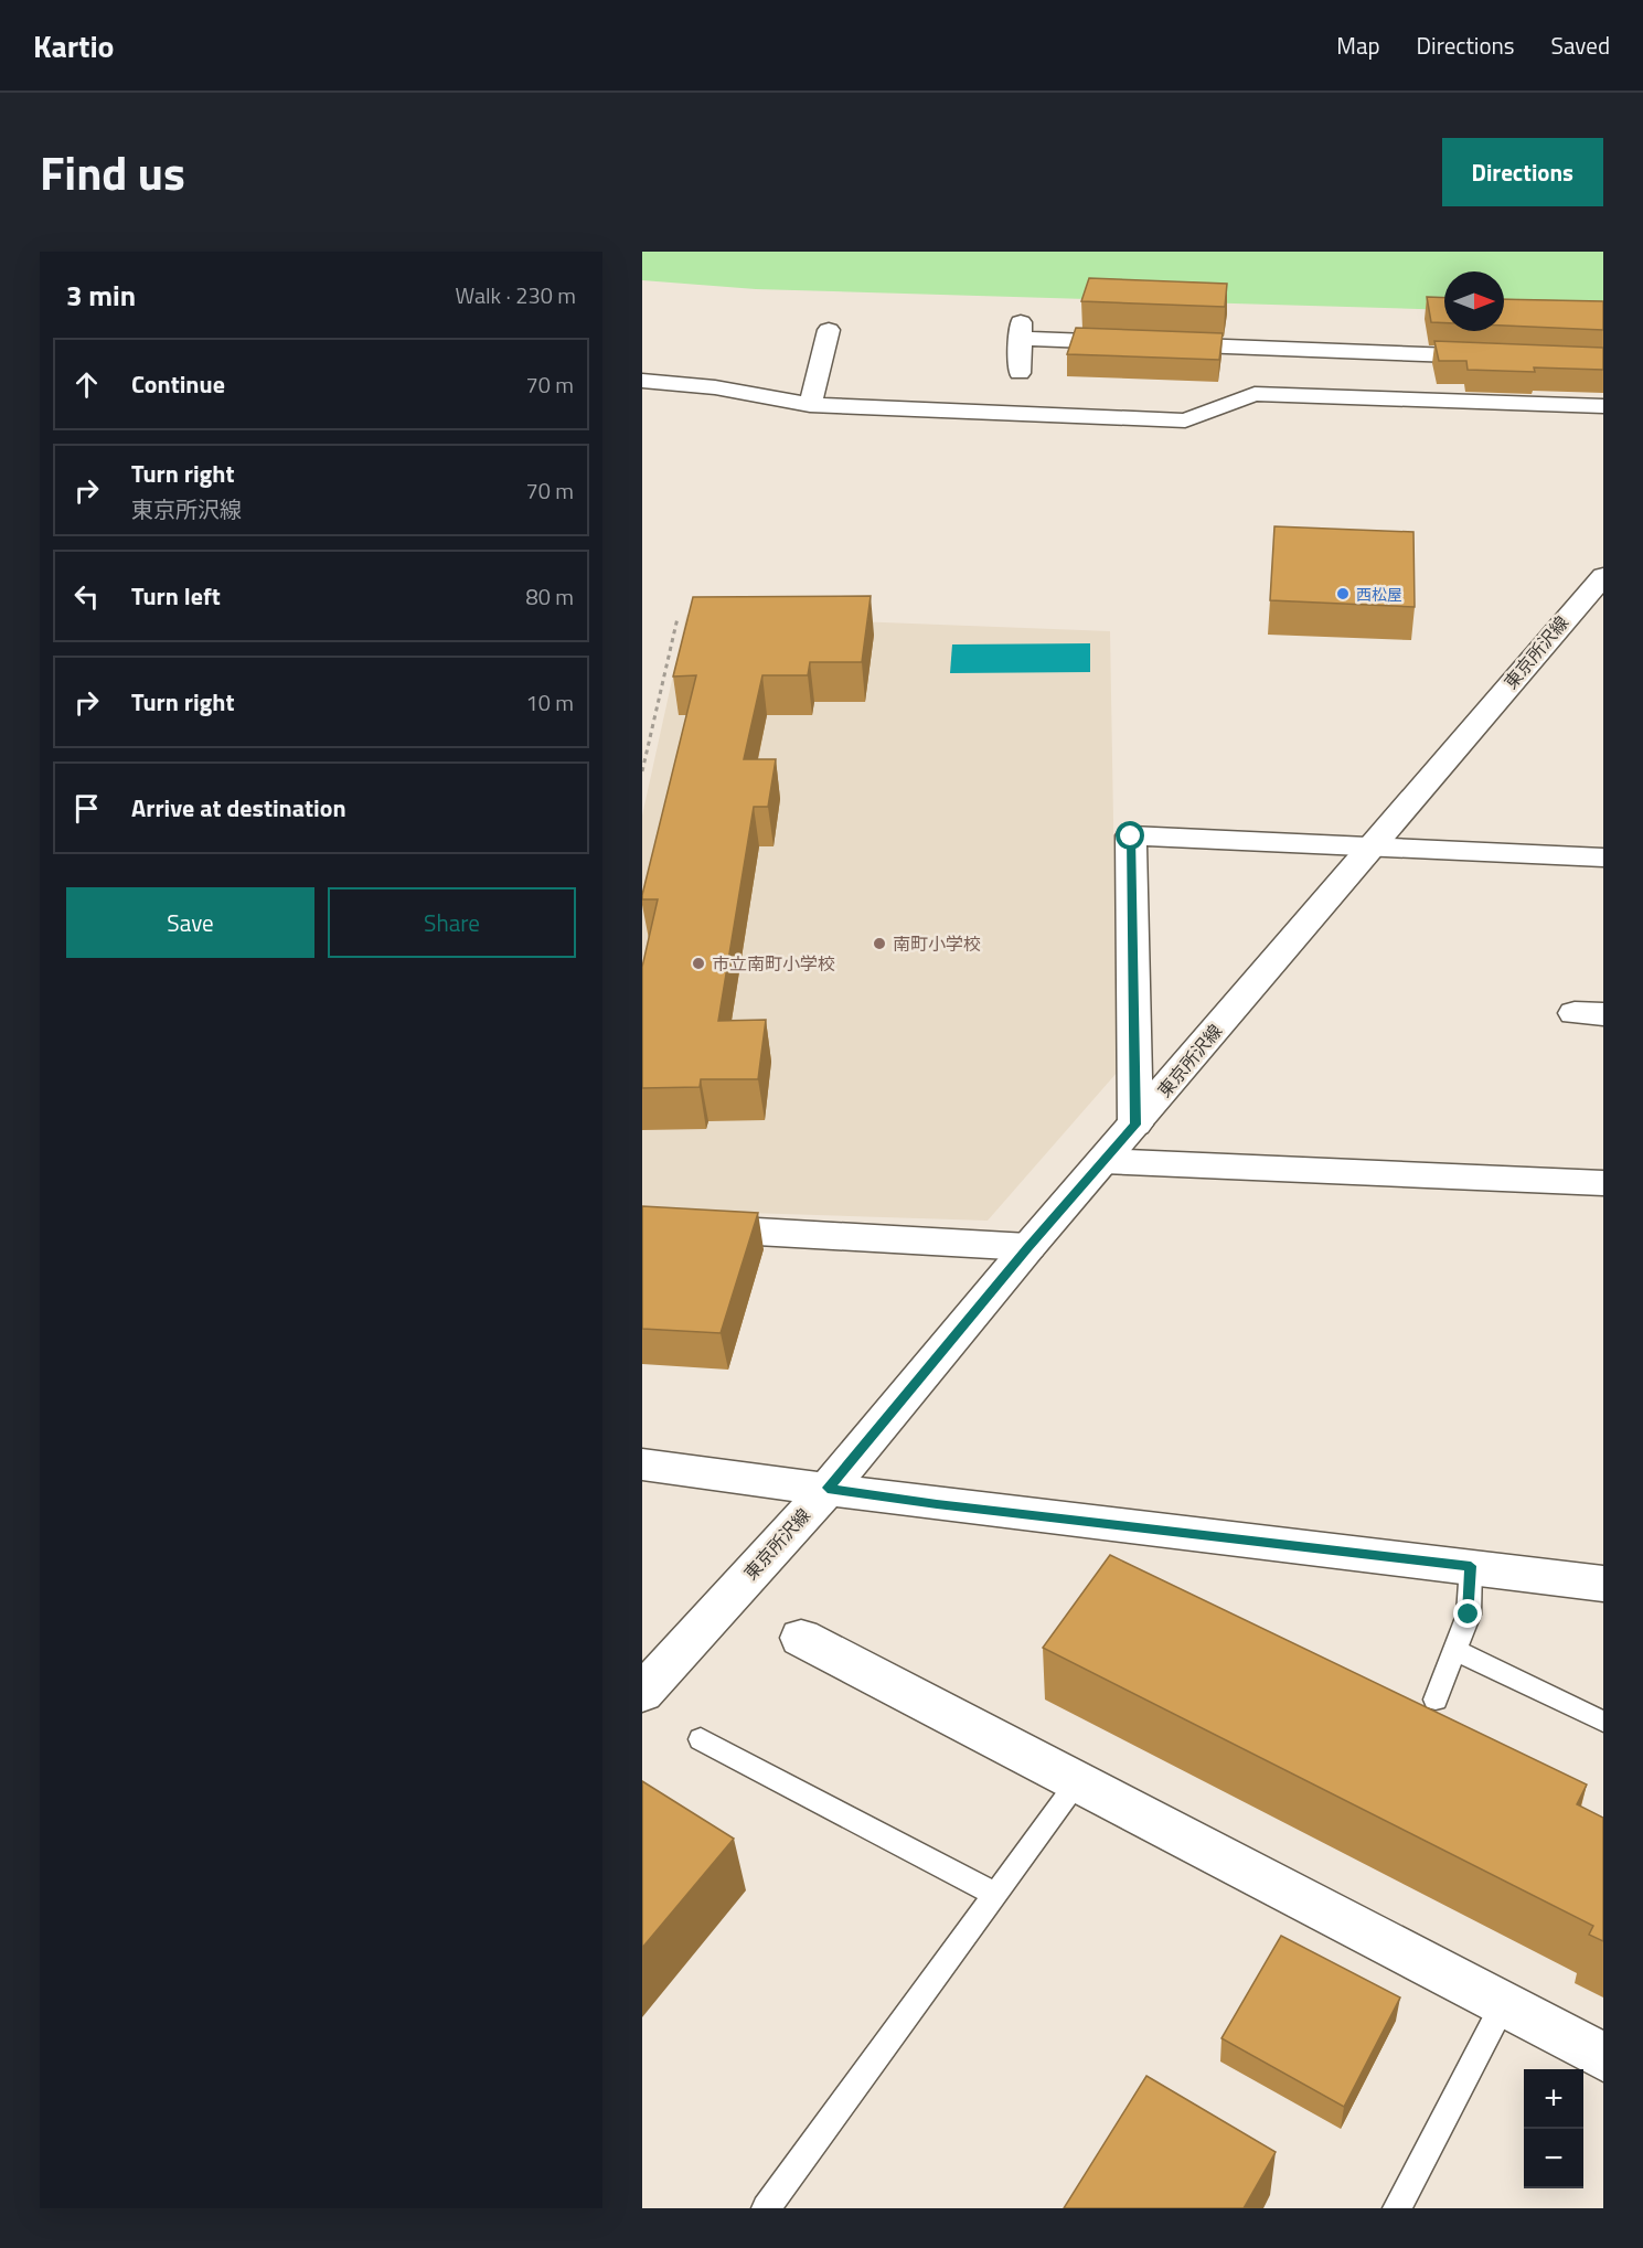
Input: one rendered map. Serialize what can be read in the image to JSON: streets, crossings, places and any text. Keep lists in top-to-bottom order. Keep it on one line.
{"streets":{"street":["東京所沢線"]},"places":["西松屋","南町小学校","市立南町小学校"],"north":"right","page":{"header":"Kartio","nav":["Map","Directions","Saved"],"title":"Find us","buttons":["Directions",["Save","Share"]],"heading":["3 min","Walk · 230 m"],"list":[["Continue","70 m"],["Turn right","東京所沢線","70 m"],["Turn left","80 m"],["Turn right","10 m"],"Arrive at destination"],"map_buttons":["+","−"]}}
